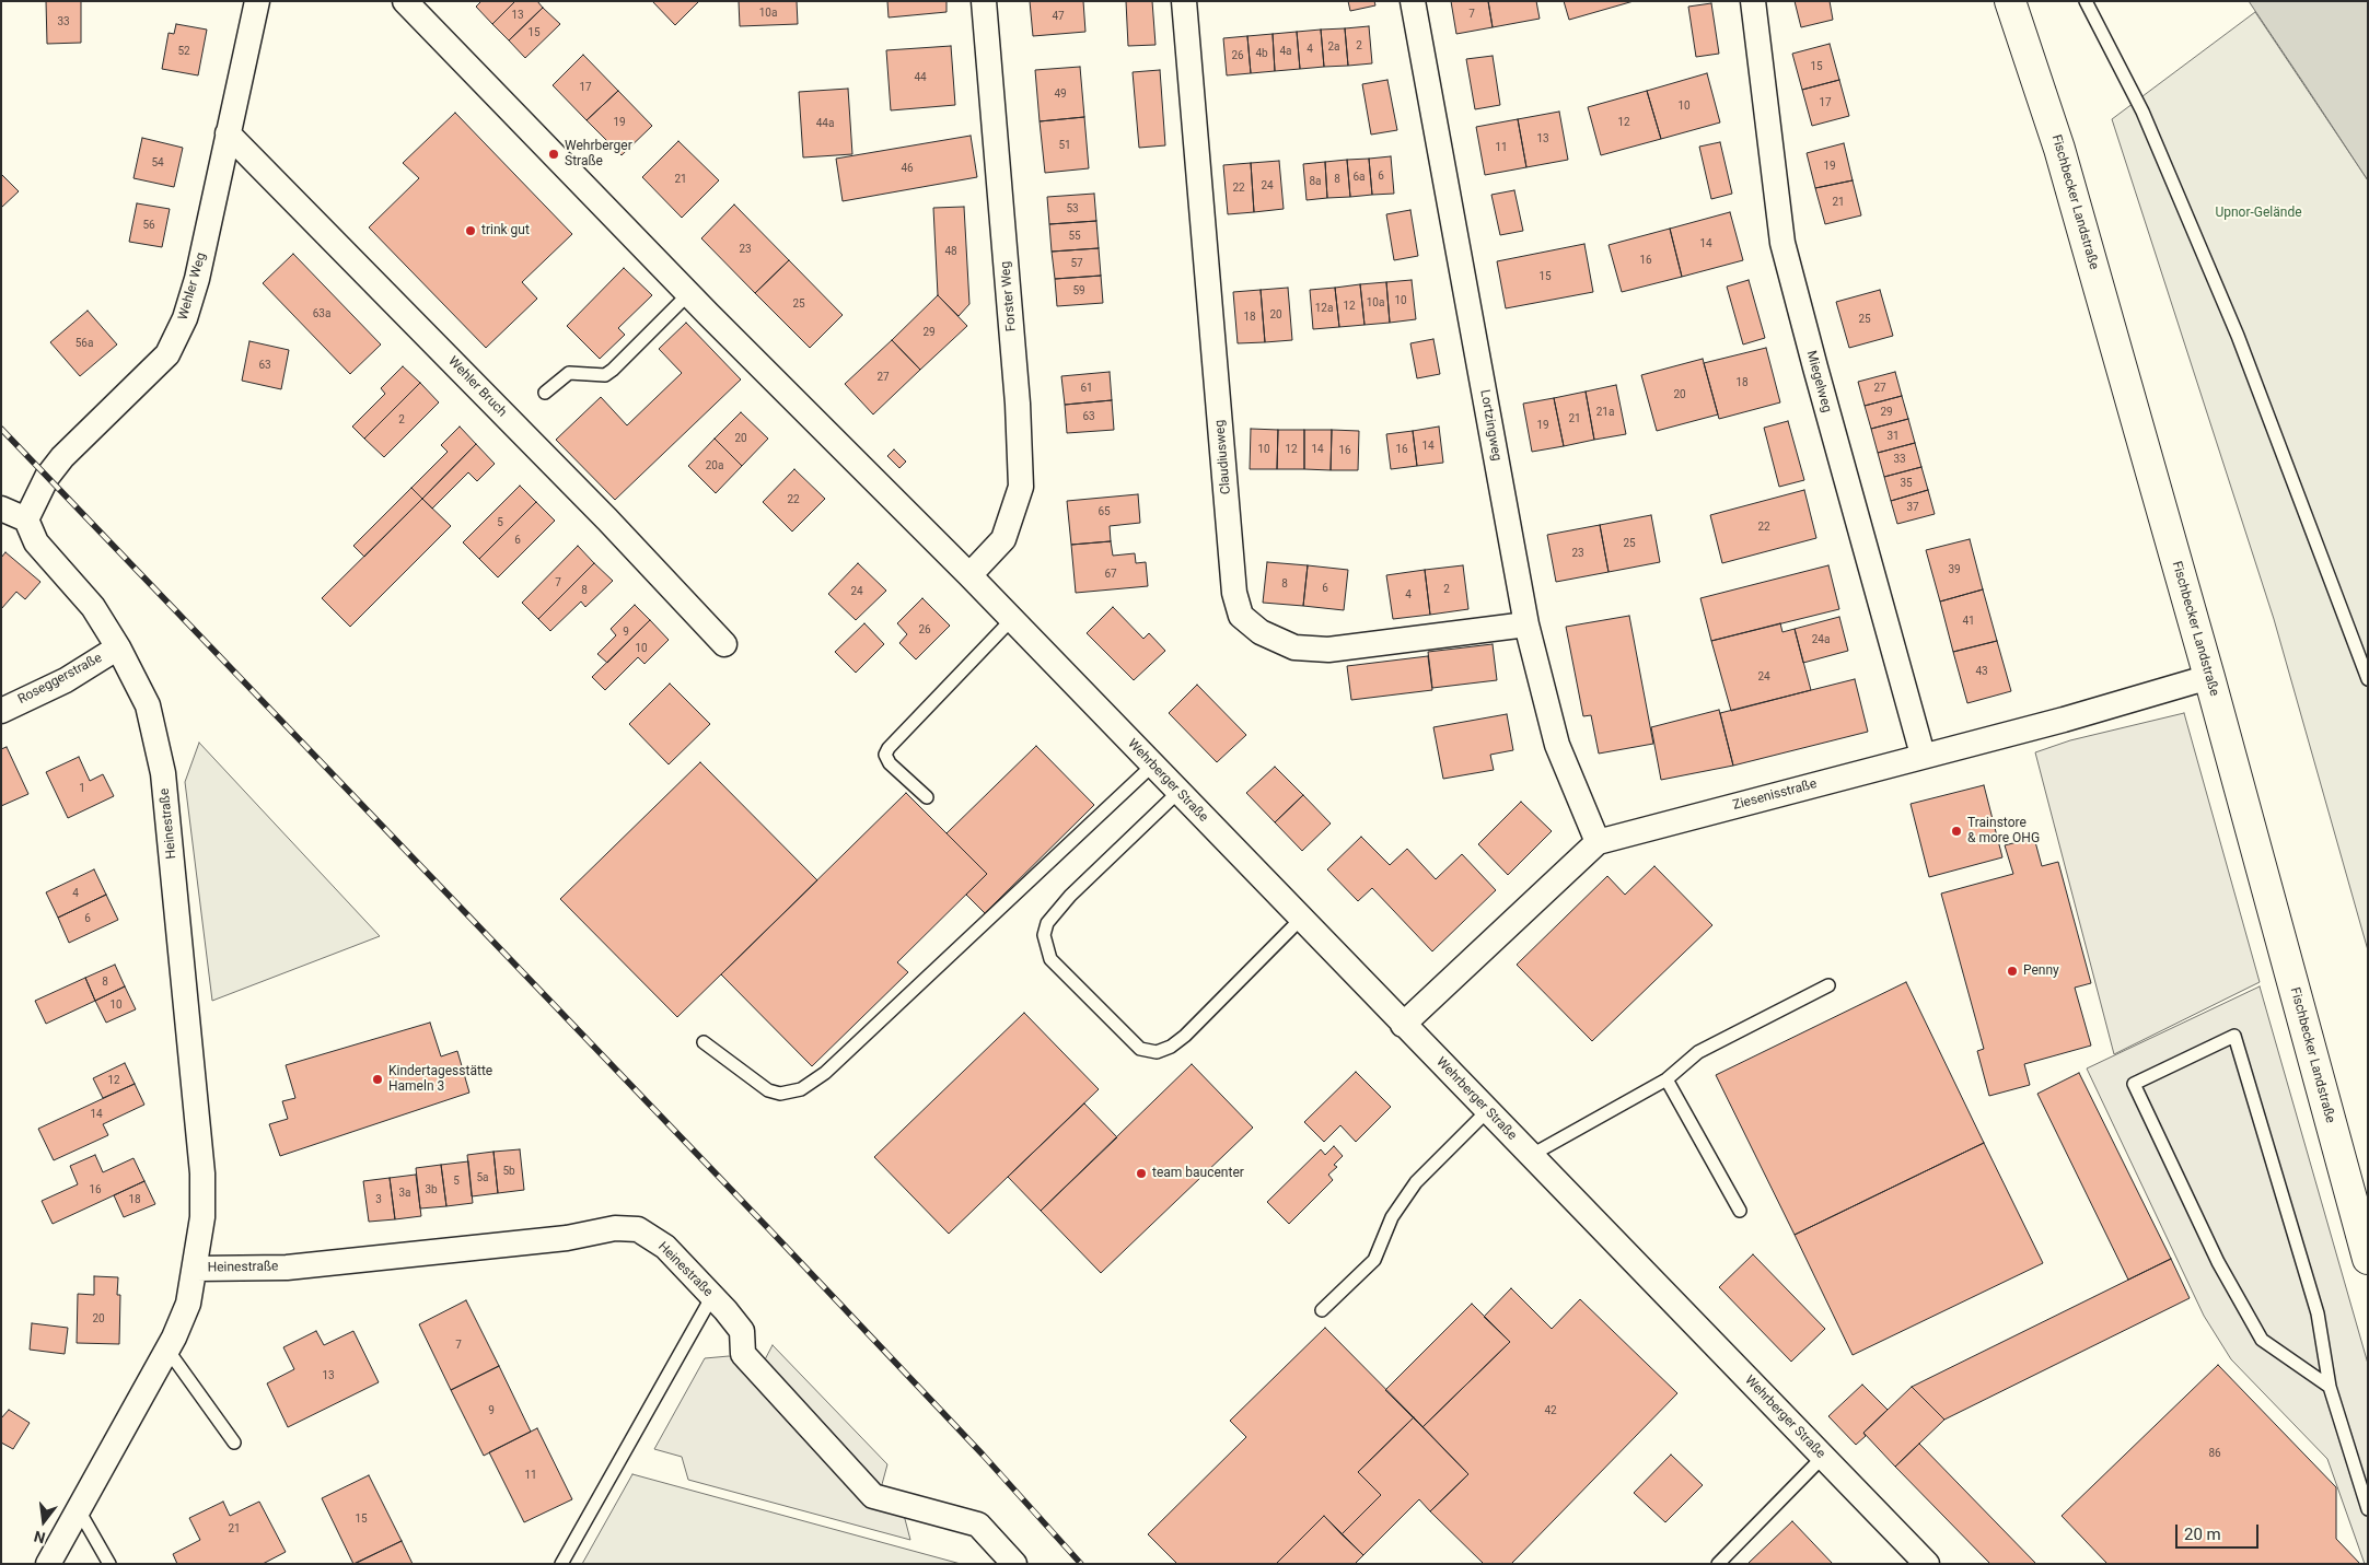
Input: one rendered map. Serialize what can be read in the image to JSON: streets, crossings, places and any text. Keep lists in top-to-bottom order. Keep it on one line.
{"streets":{"main road":["Fischbecker Landstraße"],"street":["Wehler Weg","Forster Weg","Miegelweg","Wehler Bruch","Lortzingweg","Claudiusweg","Roseggerstraße","Wehrberger Straße","Ziesenisstraße","Heinestraße"]},"crossings":[["Fischbecker Landstraße","Ziesenisstraße"],["Wehler Weg","Wehler Bruch"],["Wehler Weg","Heinestraße"],["Forster Weg","Wehrberger Straße"],["Miegelweg","Ziesenisstraße"],["Lortzingweg","Claudiusweg"],["Lortzingweg","Ziesenisstraße"],["Roseggerstraße","Heinestraße"],["Wehrberger Straße","Ziesenisstraße"]],"parks":["Upnor-Gelände"],"places":["Wehrberger Straße","trink gut","Trainstore & more OHG","Penny","Kindertagesstätte Hameln 3","team baucenter"],"house_numbers":["10a","7","13","47","33","15","2","2a","4","52","4a","4b","26","15","44","17","49","17","10","19","12","44a","13","51","11","54","19","46","6","6a","21","8","8a","24","22","21","53","56","55","14","23","48","16","57","15","59","10","10a","25","12","12a","63a","20","18","25","29","56a","63","27","18","61","27","20","21a","29","63","21","2","19","31","20","14","10","12","14","16","16","33","20a","35","22","37","65","5","22","6","25","23","39","67","7","8","6","2","8","24","4","41","26","9","24a","10","43","24","1","4","6","8","10","12","14","5b","5a","5","16","3b","3a","18","3","20","7","13","9","42","86","11","15","21"],"scale_bar":"20 m","north":"bottom"}
